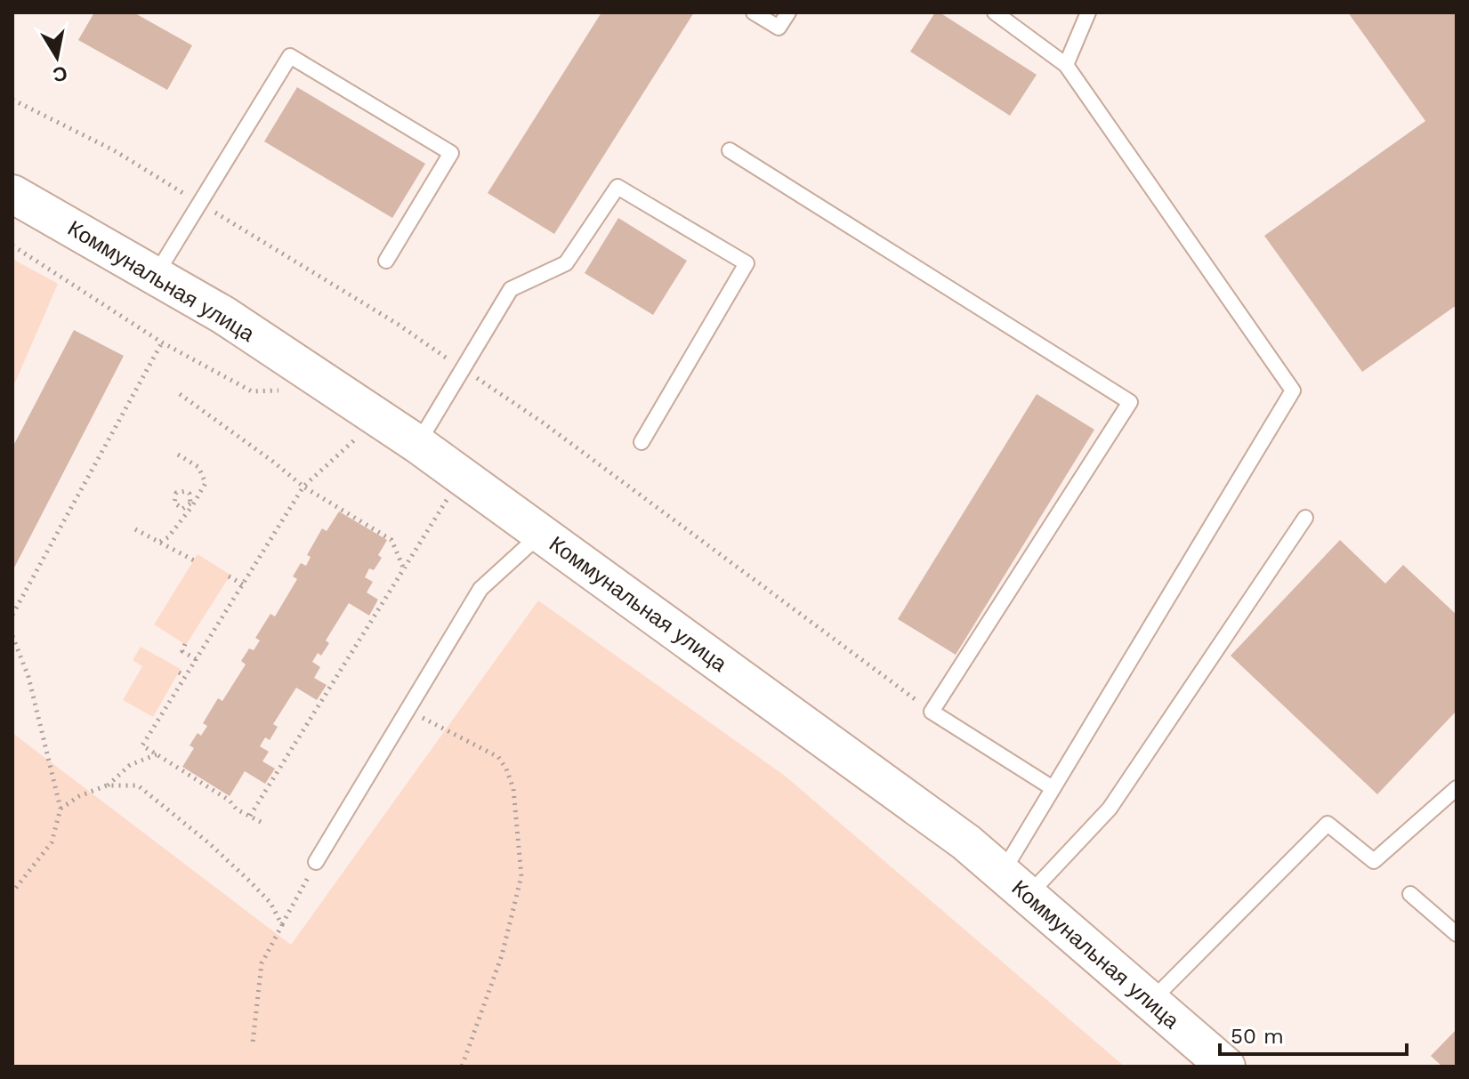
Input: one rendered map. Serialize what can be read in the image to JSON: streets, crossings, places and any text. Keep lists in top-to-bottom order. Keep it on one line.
{"streets":{"street":["Коммунальная улица"]},"scale_bar":"50 m","north":"bottom"}
